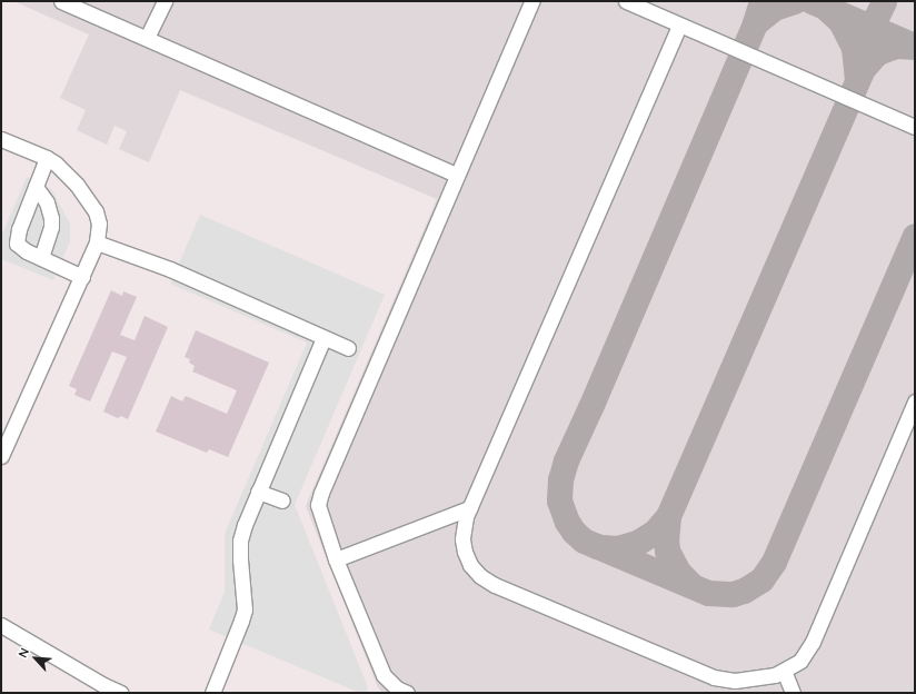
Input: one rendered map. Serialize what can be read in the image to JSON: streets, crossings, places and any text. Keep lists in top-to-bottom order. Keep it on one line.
{"north":"top left"}
